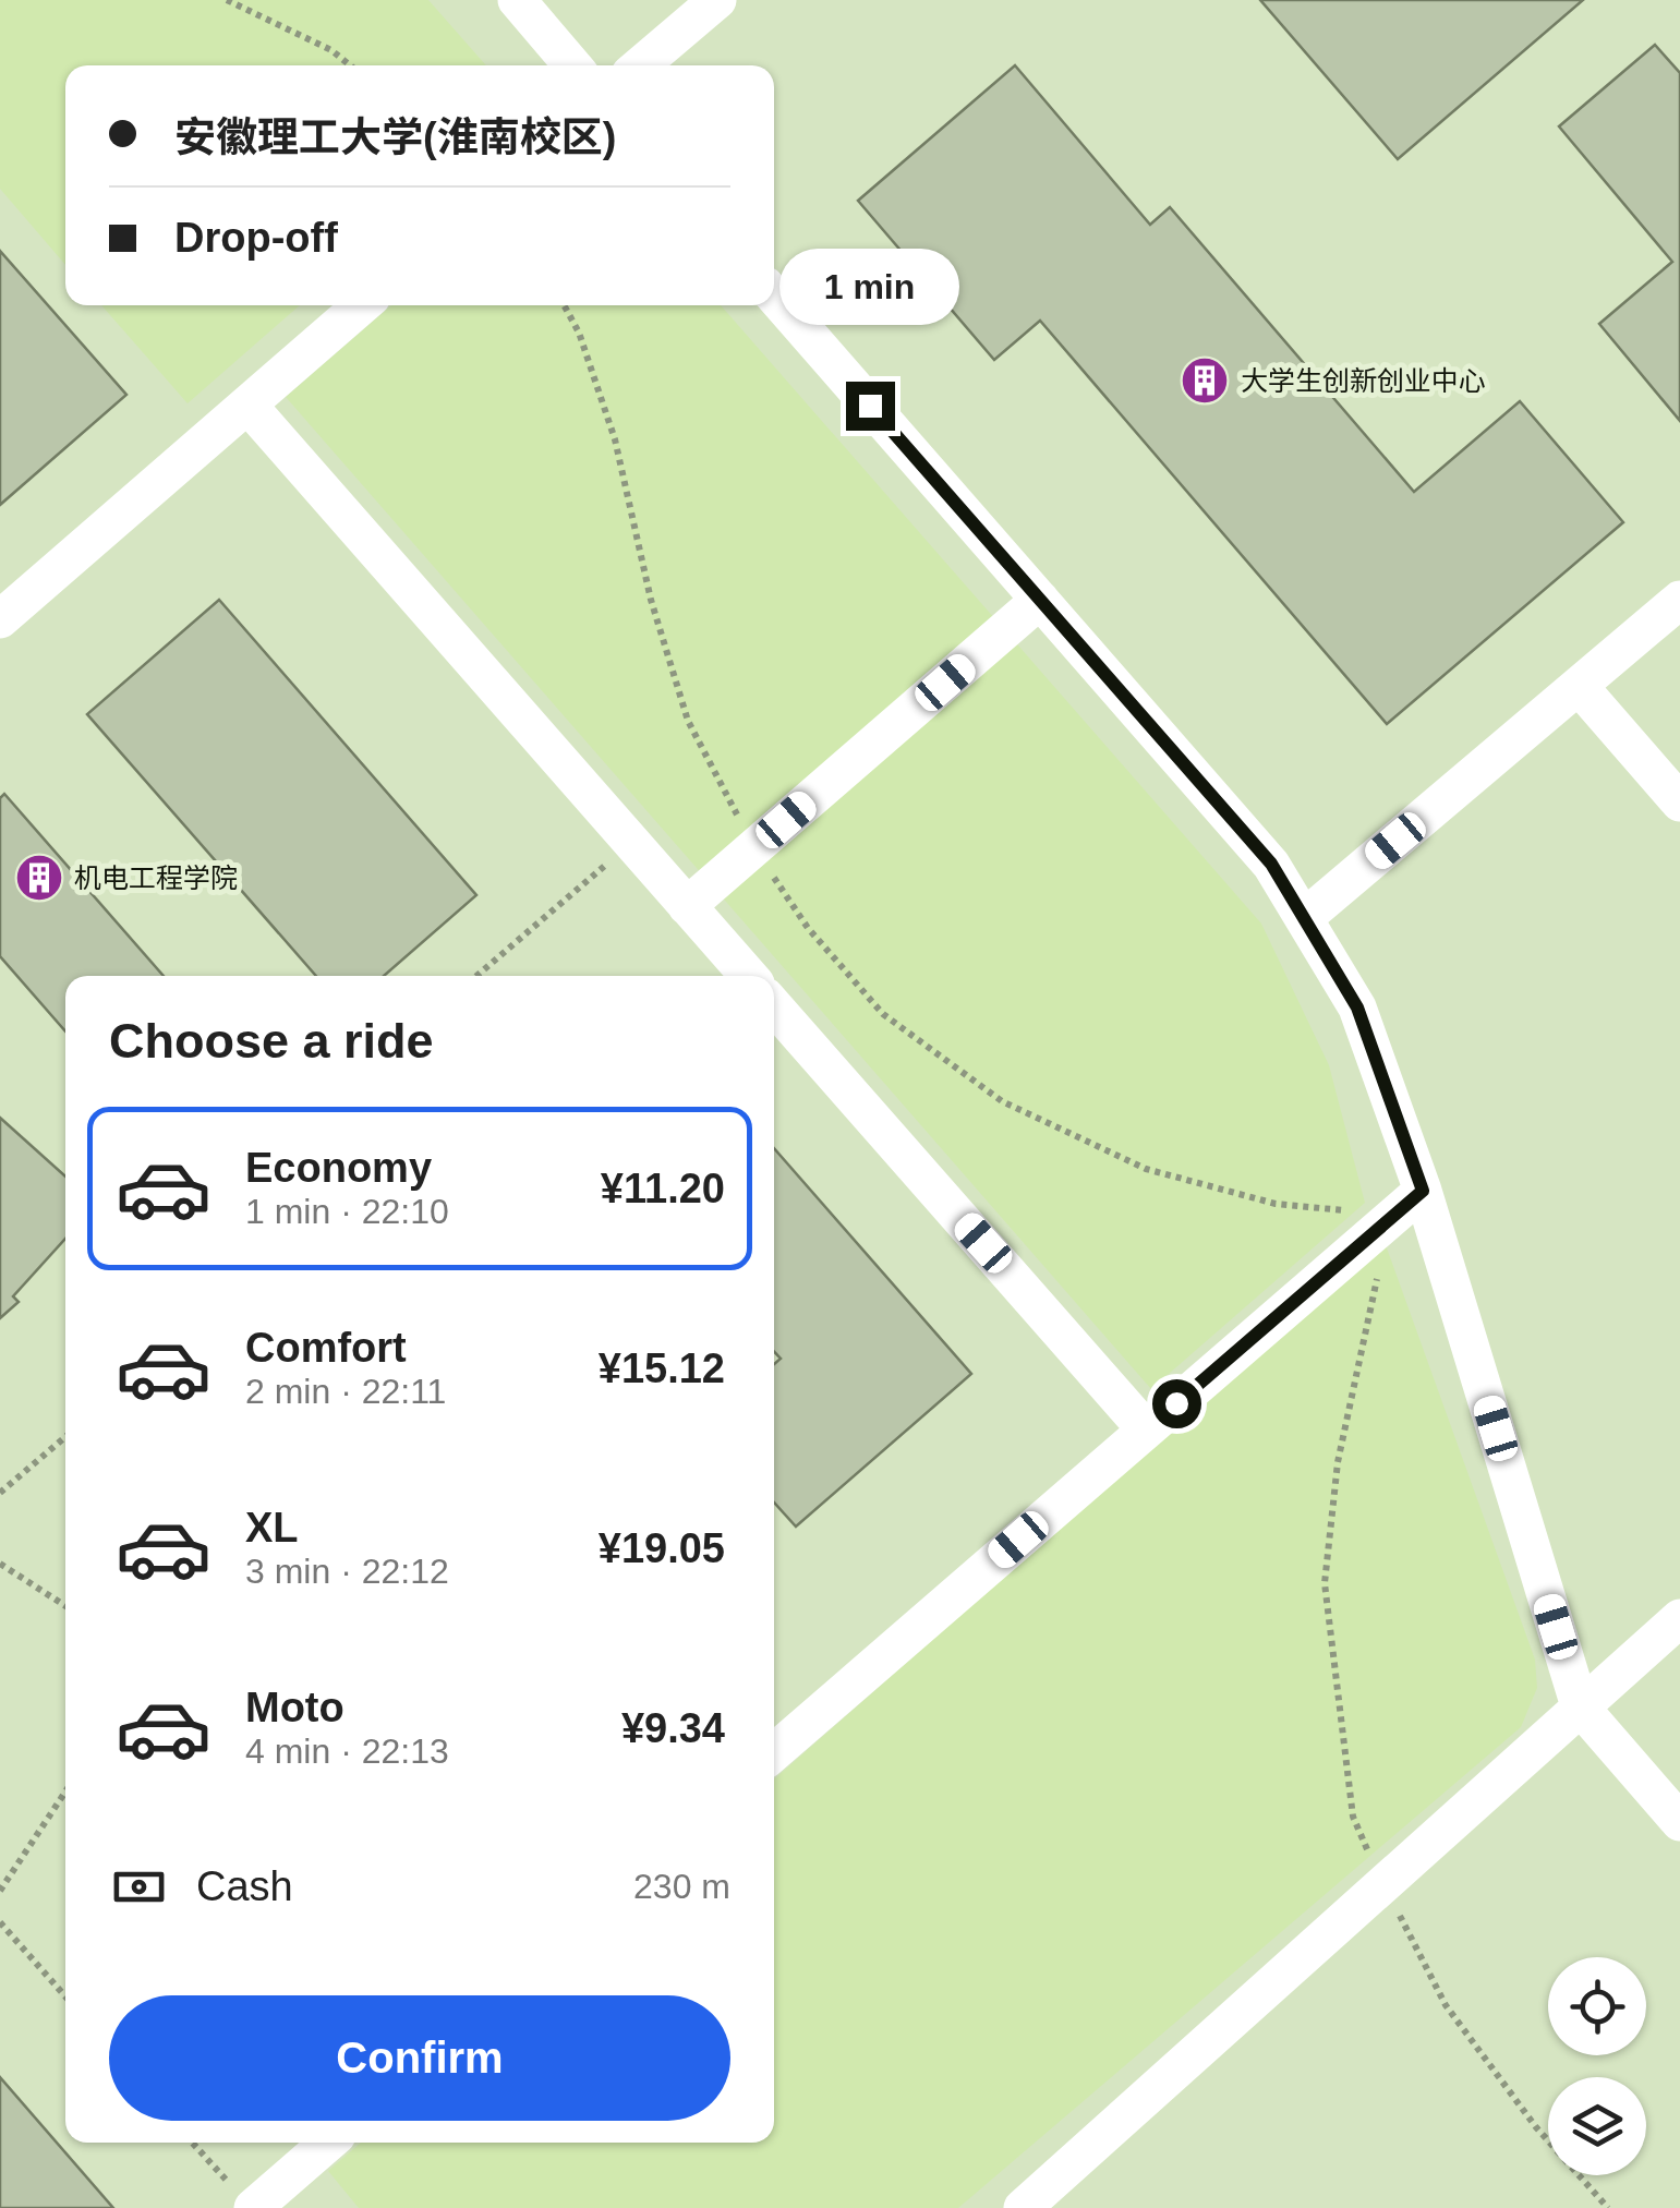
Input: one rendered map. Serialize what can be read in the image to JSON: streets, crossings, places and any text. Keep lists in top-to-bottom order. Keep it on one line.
{"places":{"building":["大学生创新创业中心","机电工程学院"]},"page":{"banner":["安徽理工大学(淮南校区)","Drop-off"],"bubble":"1 min","heading":"Choose a ride","list":[{"name":"Economy","note":"1 min · 22:10","value":"¥11.20"},{"name":"Comfort","note":"2 min · 22:11","value":"¥15.12"},{"name":"XL","note":"3 min · 22:12","value":"¥19.05"},{"name":"Moto","note":"4 min · 22:13","value":"¥9.34"}],"pay":["Cash","230 m"],"buttons":"Confirm"}}
